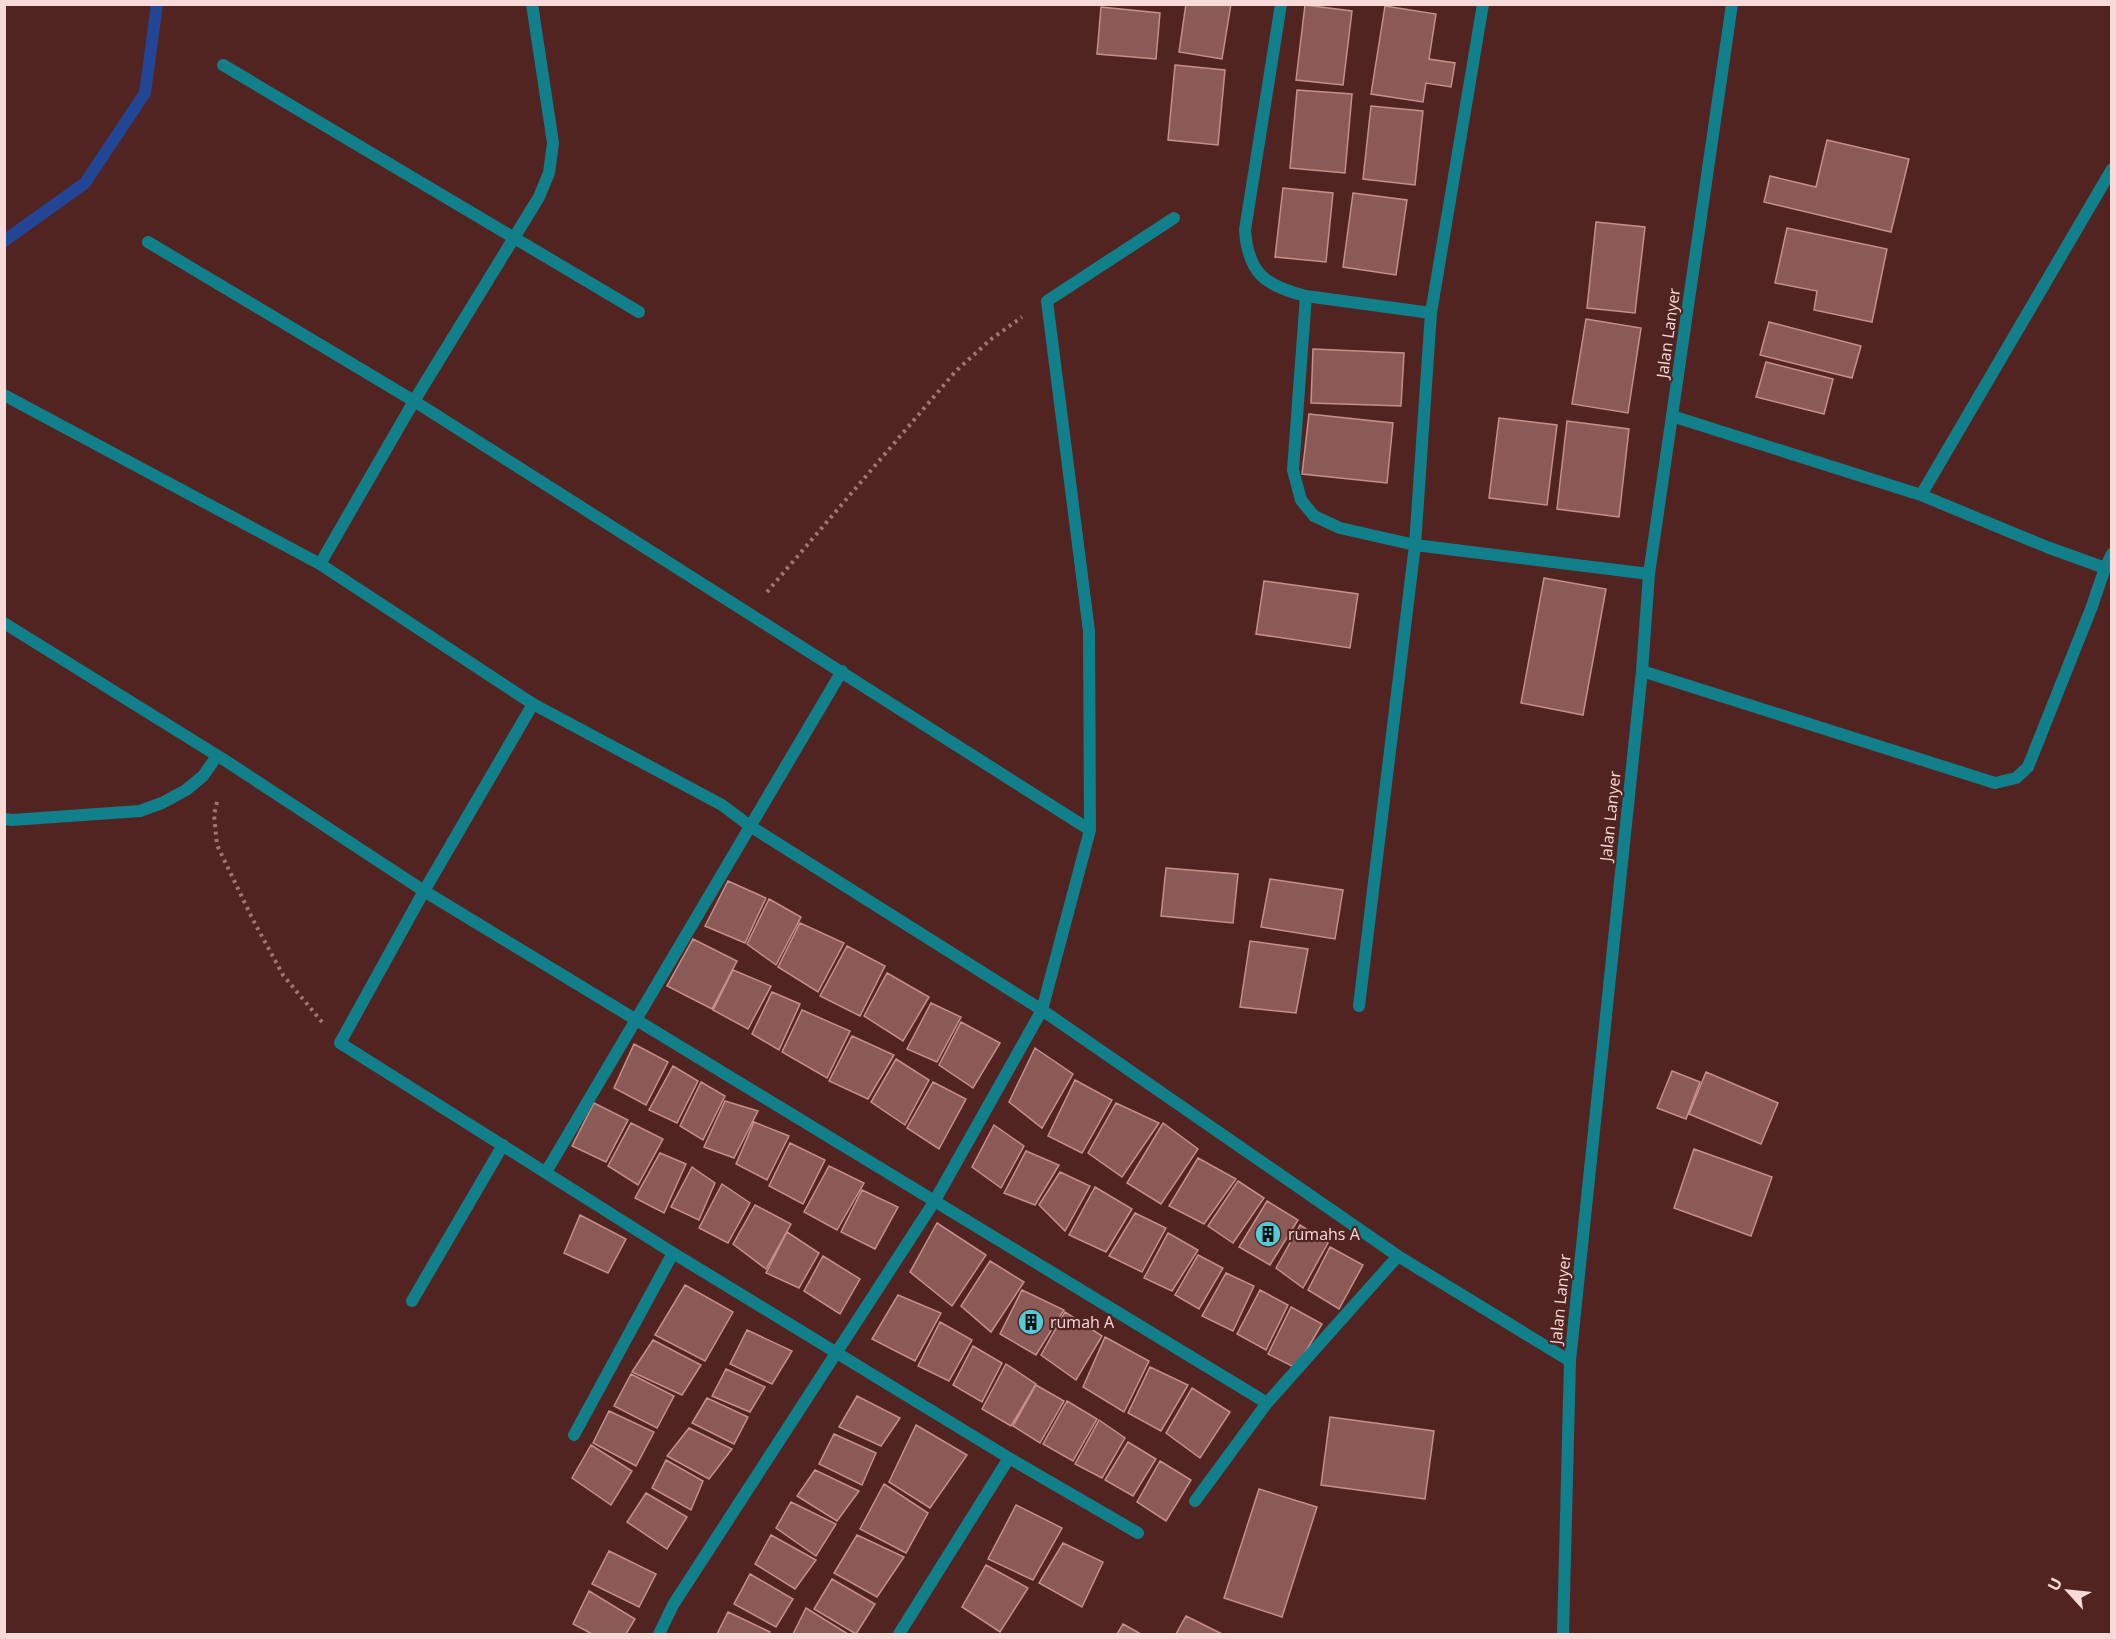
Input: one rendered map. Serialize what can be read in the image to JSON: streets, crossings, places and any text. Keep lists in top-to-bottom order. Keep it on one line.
{"streets":{"street":["Jalan Lanyer"]},"places":{"building":["rumahs A","rumah A"]},"north":"top left"}
